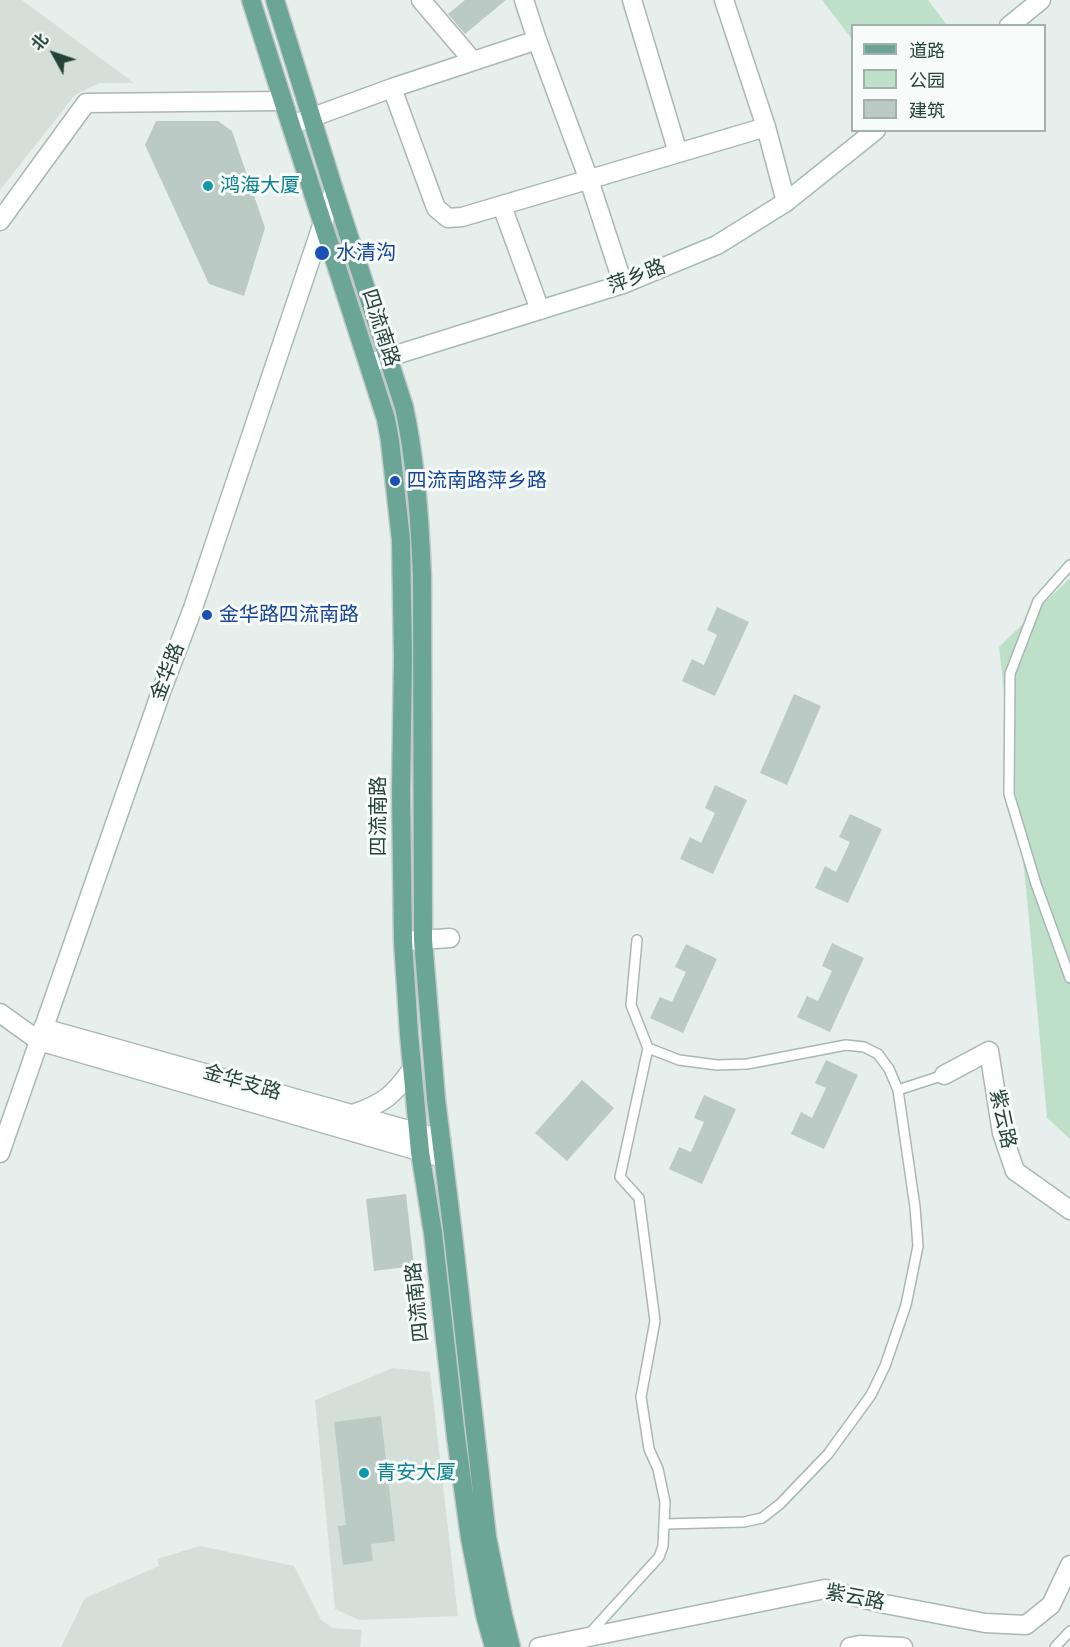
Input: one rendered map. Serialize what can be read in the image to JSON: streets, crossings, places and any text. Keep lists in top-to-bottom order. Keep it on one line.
{"streets":{"main road":["四流南路"],"street":["萍乡路","金华路","金华支路","紫云路"]},"crossings":[["萍乡路","四流南路"],["四流南路","金华路"],["四流南路","金华支路"],["金华路","金华支路"]],"places":["鸿海大厦","水清沟","四流南路萍乡路","金华路四流南路","青安大厦"],"legend":["道路","公园","建筑"],"north":"top left"}
